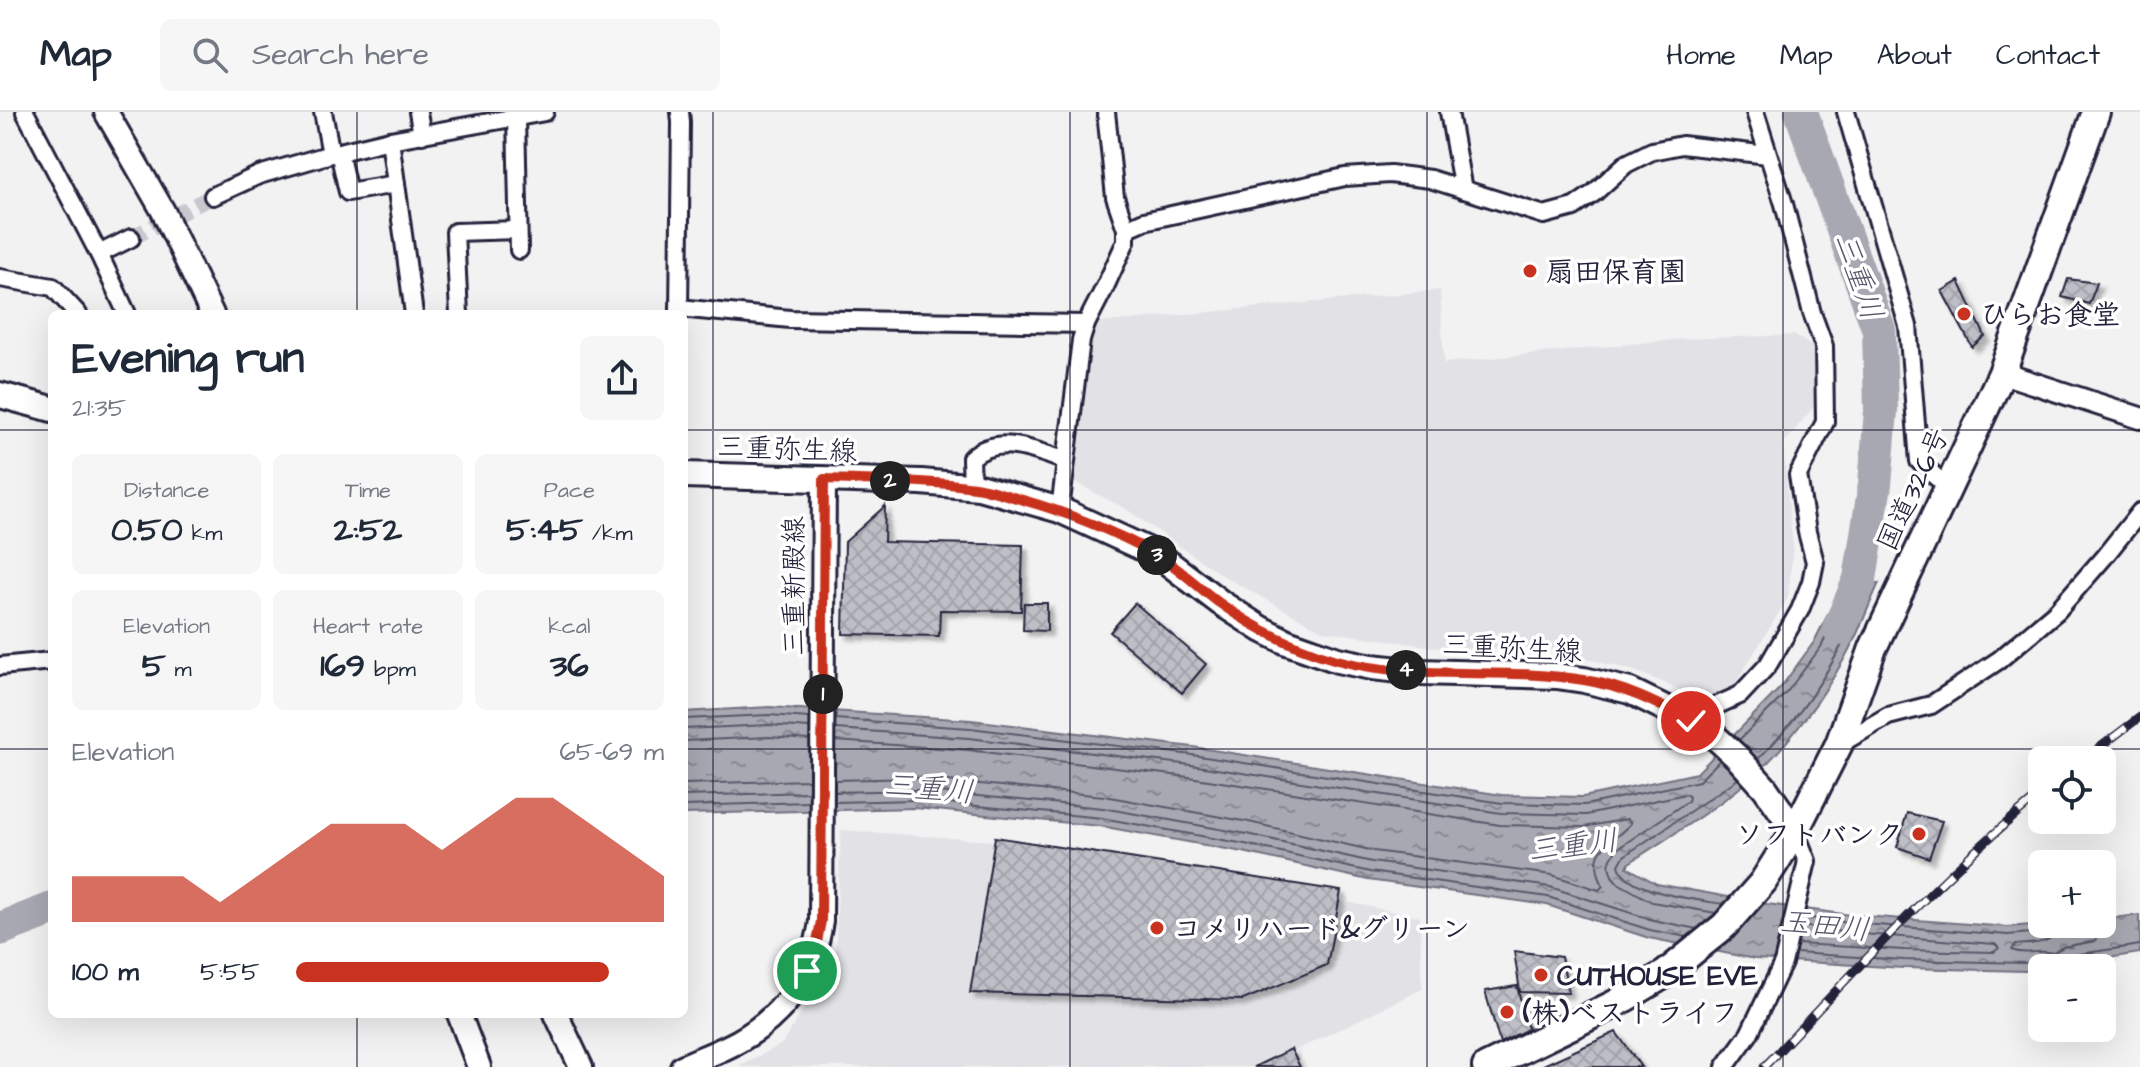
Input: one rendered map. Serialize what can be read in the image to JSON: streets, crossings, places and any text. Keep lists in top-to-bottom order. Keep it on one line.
{"streets":{"highway":["国道326号"],"main road":["三重弥生線","三重新殿線"]},"crossings":[["三重弥生線","国道326号"],["三重弥生線","三重新殿線"]],"water":["三重川","玉田川"],"places":["扇田保育園","ひらお食堂","ソフトバンク","コメリハード&グリーン","CUTHOUSE EVE","(株)ベストライフ"],"page":{"header":"Map","search":"Search here","nav":["Home","Map","About","Contact"],"heading":["Evening run","21:35"],"stats":[["Distance","0.50 km"],["Time","2:52"],["Pace","5:45 /km"],["Elevation","5 m"],["Heart rate","169 bpm"],["kcal","36"]],"pins":["2","3","4","1"],"chart":["Elevation","65–69 m"],"map_buttons":["+","−"],"list":[{"name":"100 m","note":"5:55"}]}}
